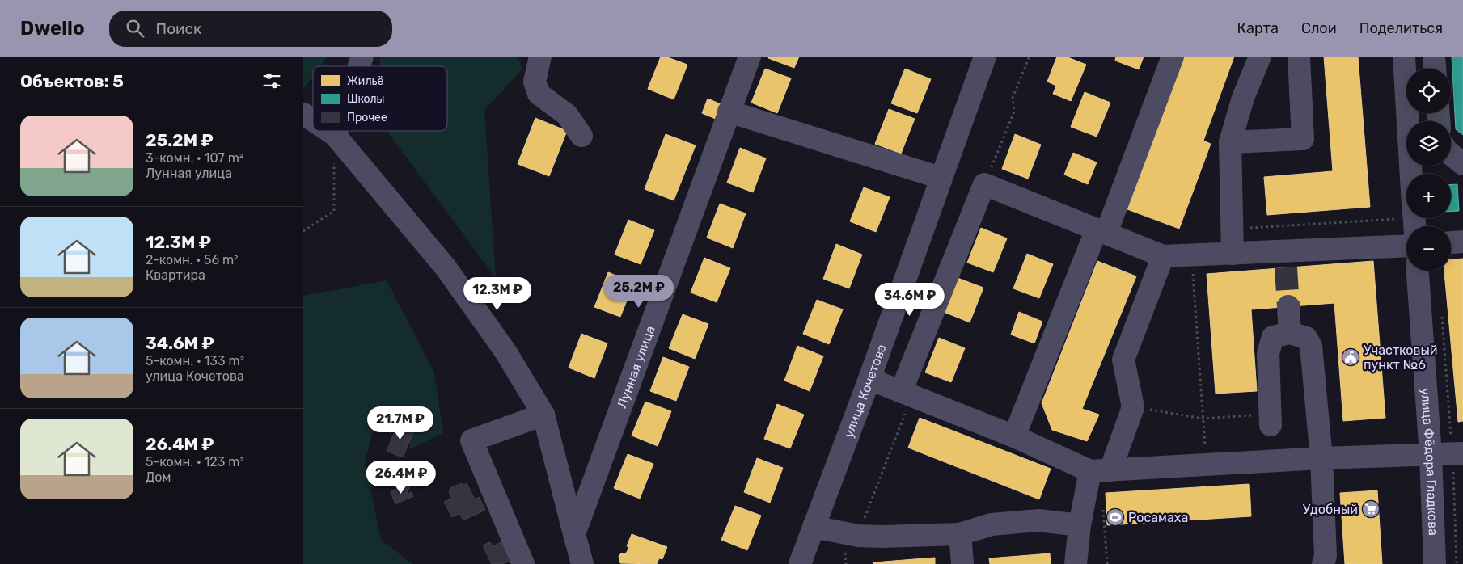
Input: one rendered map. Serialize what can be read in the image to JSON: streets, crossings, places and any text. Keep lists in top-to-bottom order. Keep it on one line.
{"streets":{"street":["Лунная улица","улица Кочетова","улица Фёдора Гладкова"]},"places":{"public building":["Участковый пункт №6"],"supermarket":["Удобный"],"sports":["Росамаха"]},"legend":["Жильё","Школы","Прочее"],"page":{"header":"Dwello","search":"Поиск","nav":["Карта","Слои","Поделиться"],"heading":"Объектов: 5","map_buttons":["+","−"],"list":[{"name":"25.2M ₽","note":"3-комн. · 107 m² · Лунная улица"},{"name":"12.3M ₽","note":"2-комн. · 56 m² · Квартира"},{"name":"34.6M ₽","note":"5-комн. · 133 m² · улица Кочетова"},{"name":"26.4M ₽","note":"5-комн. · 123 m² · Дом"}],"price":["25.2M ₽","12.3M ₽","34.6M ₽","21.7M ₽","26.4M ₽"]}}
